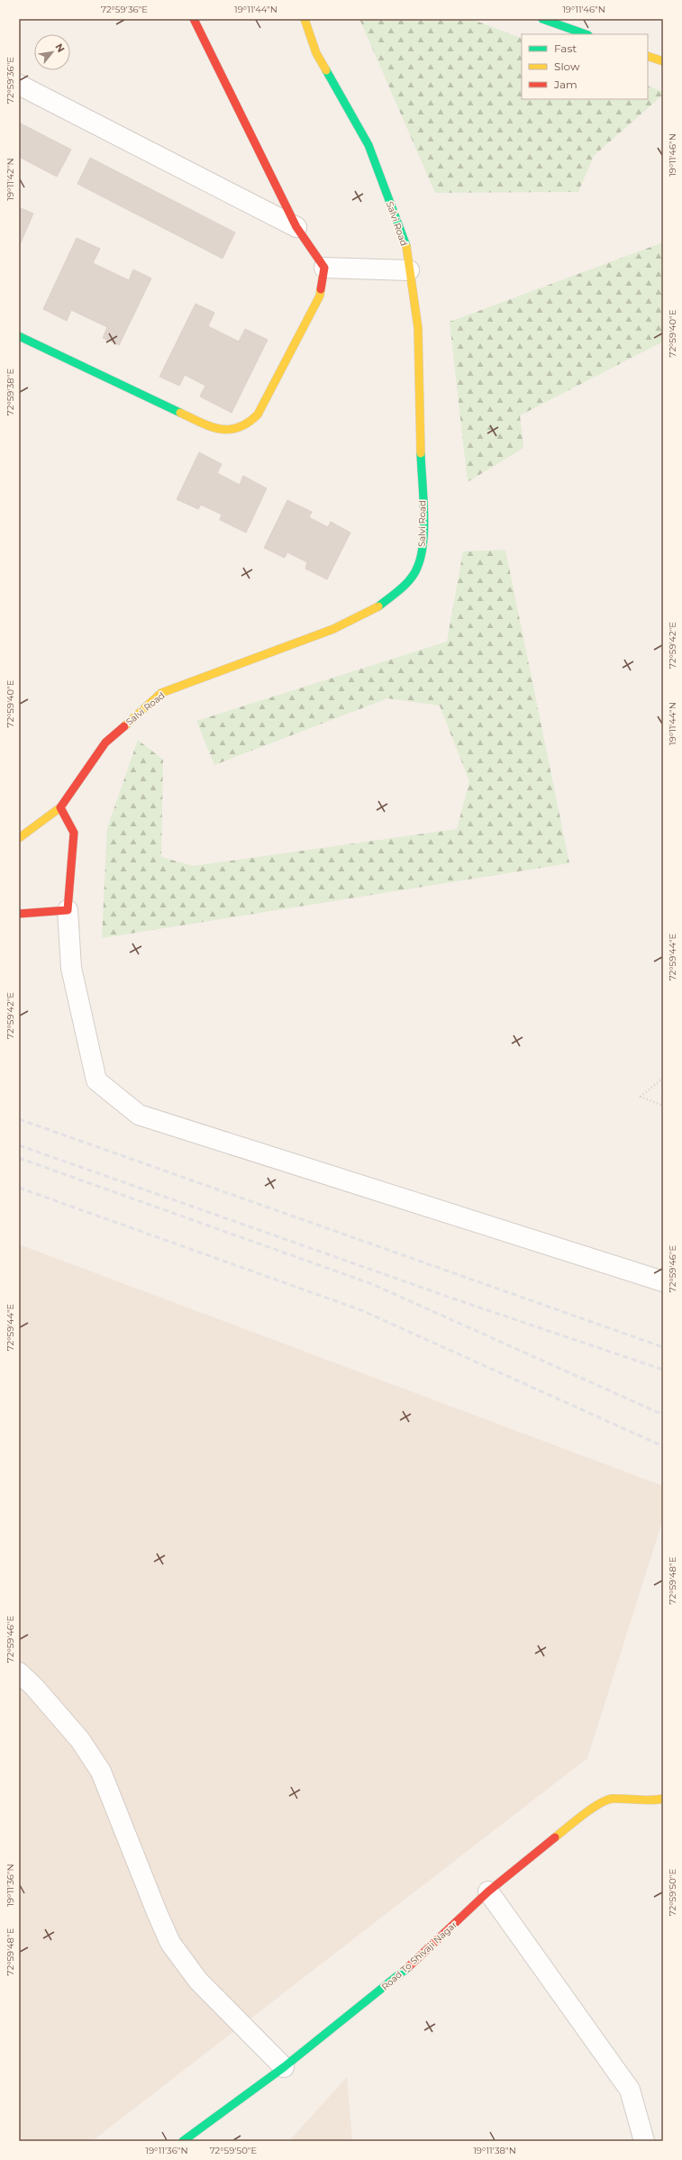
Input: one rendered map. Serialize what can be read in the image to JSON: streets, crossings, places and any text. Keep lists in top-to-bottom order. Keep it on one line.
{"streets":{"street":["Salvi Road","Road To Shivaji Nagar"]},"legend":["Fast","Slow","Jam"],"north":"top right","coordinates":["72°59'36\"E","19°11'44\"N","19°11'46\"N","19°11'42\"N","72°59'40\"E","72°59'38\"E","72°59'42\"E","72°59'44\"E","72°59'46\"E","72°59'48\"E","19°11'36\"N","72°59'50\"E","19°11'38\"N"]}
